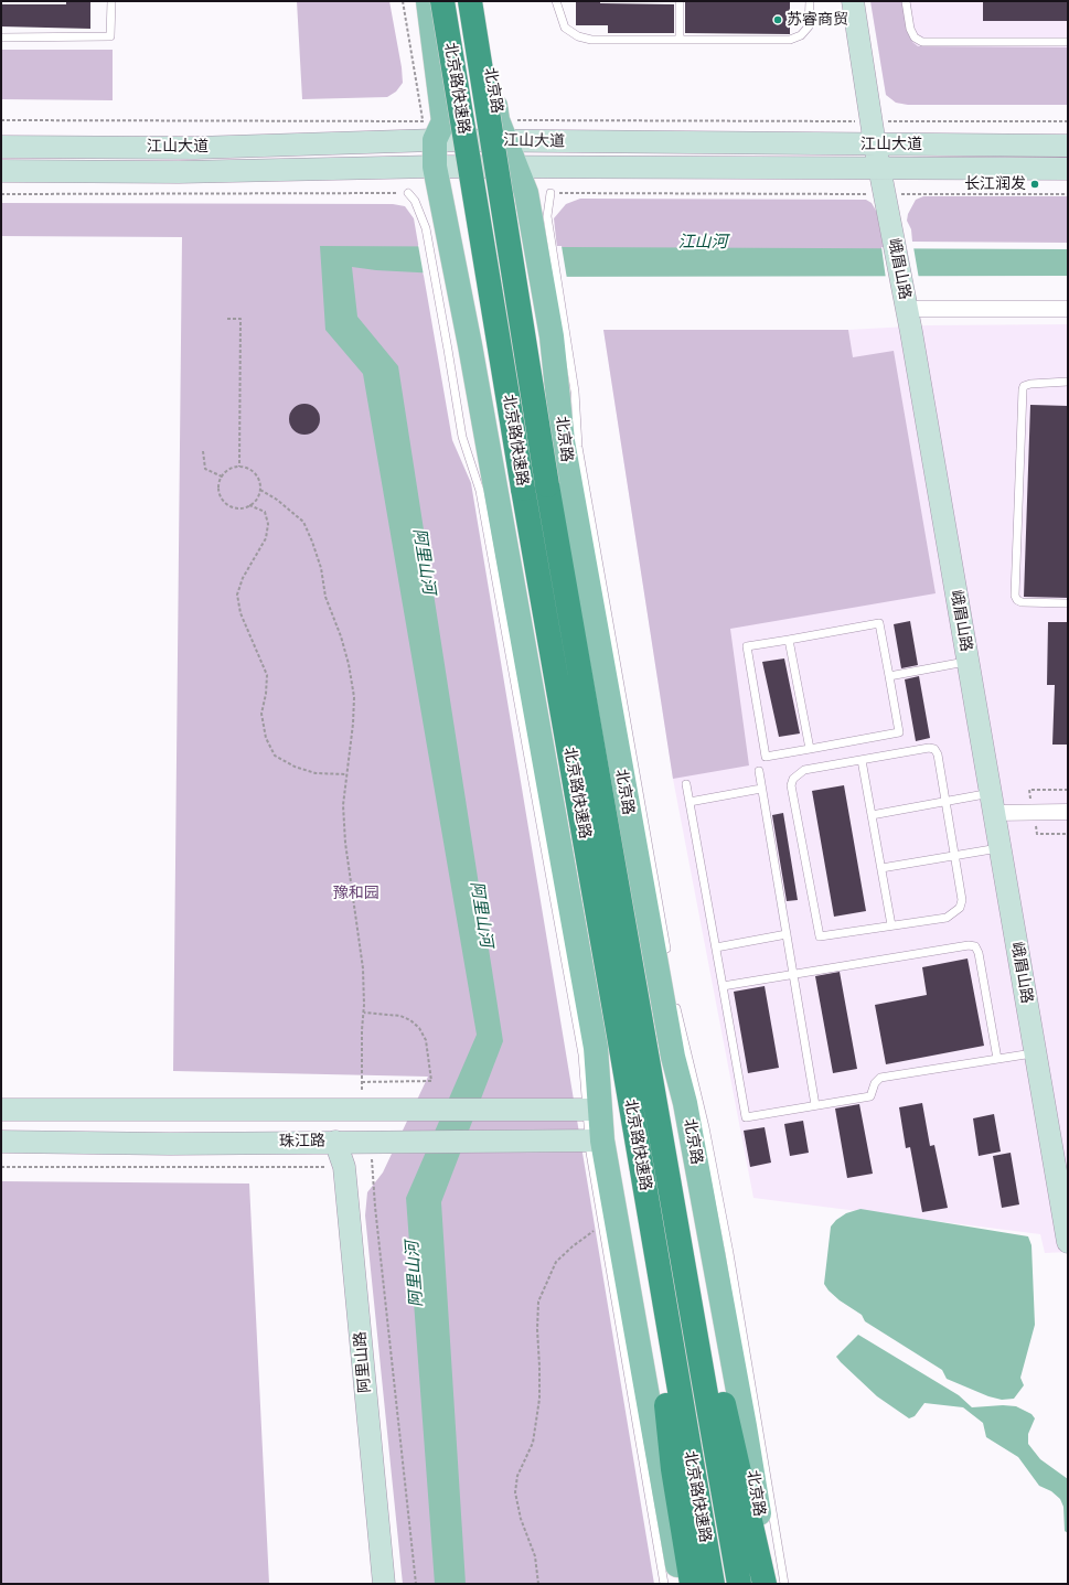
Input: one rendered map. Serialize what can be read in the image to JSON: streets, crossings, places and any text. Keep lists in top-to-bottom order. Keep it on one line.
{"streets":{"highway":["北京路快速路"],"main road":["北京路"],"street":["江山大道","峨眉山路","珠江路","阿里山路"]},"crossings":[["北京路","江山大道"],["江山大道","峨眉山路"],["珠江路","阿里山路"]],"water":["江山河","阿里山河"],"parks":["豫和园"],"places":["苏睿商贸","长江润发"]}
